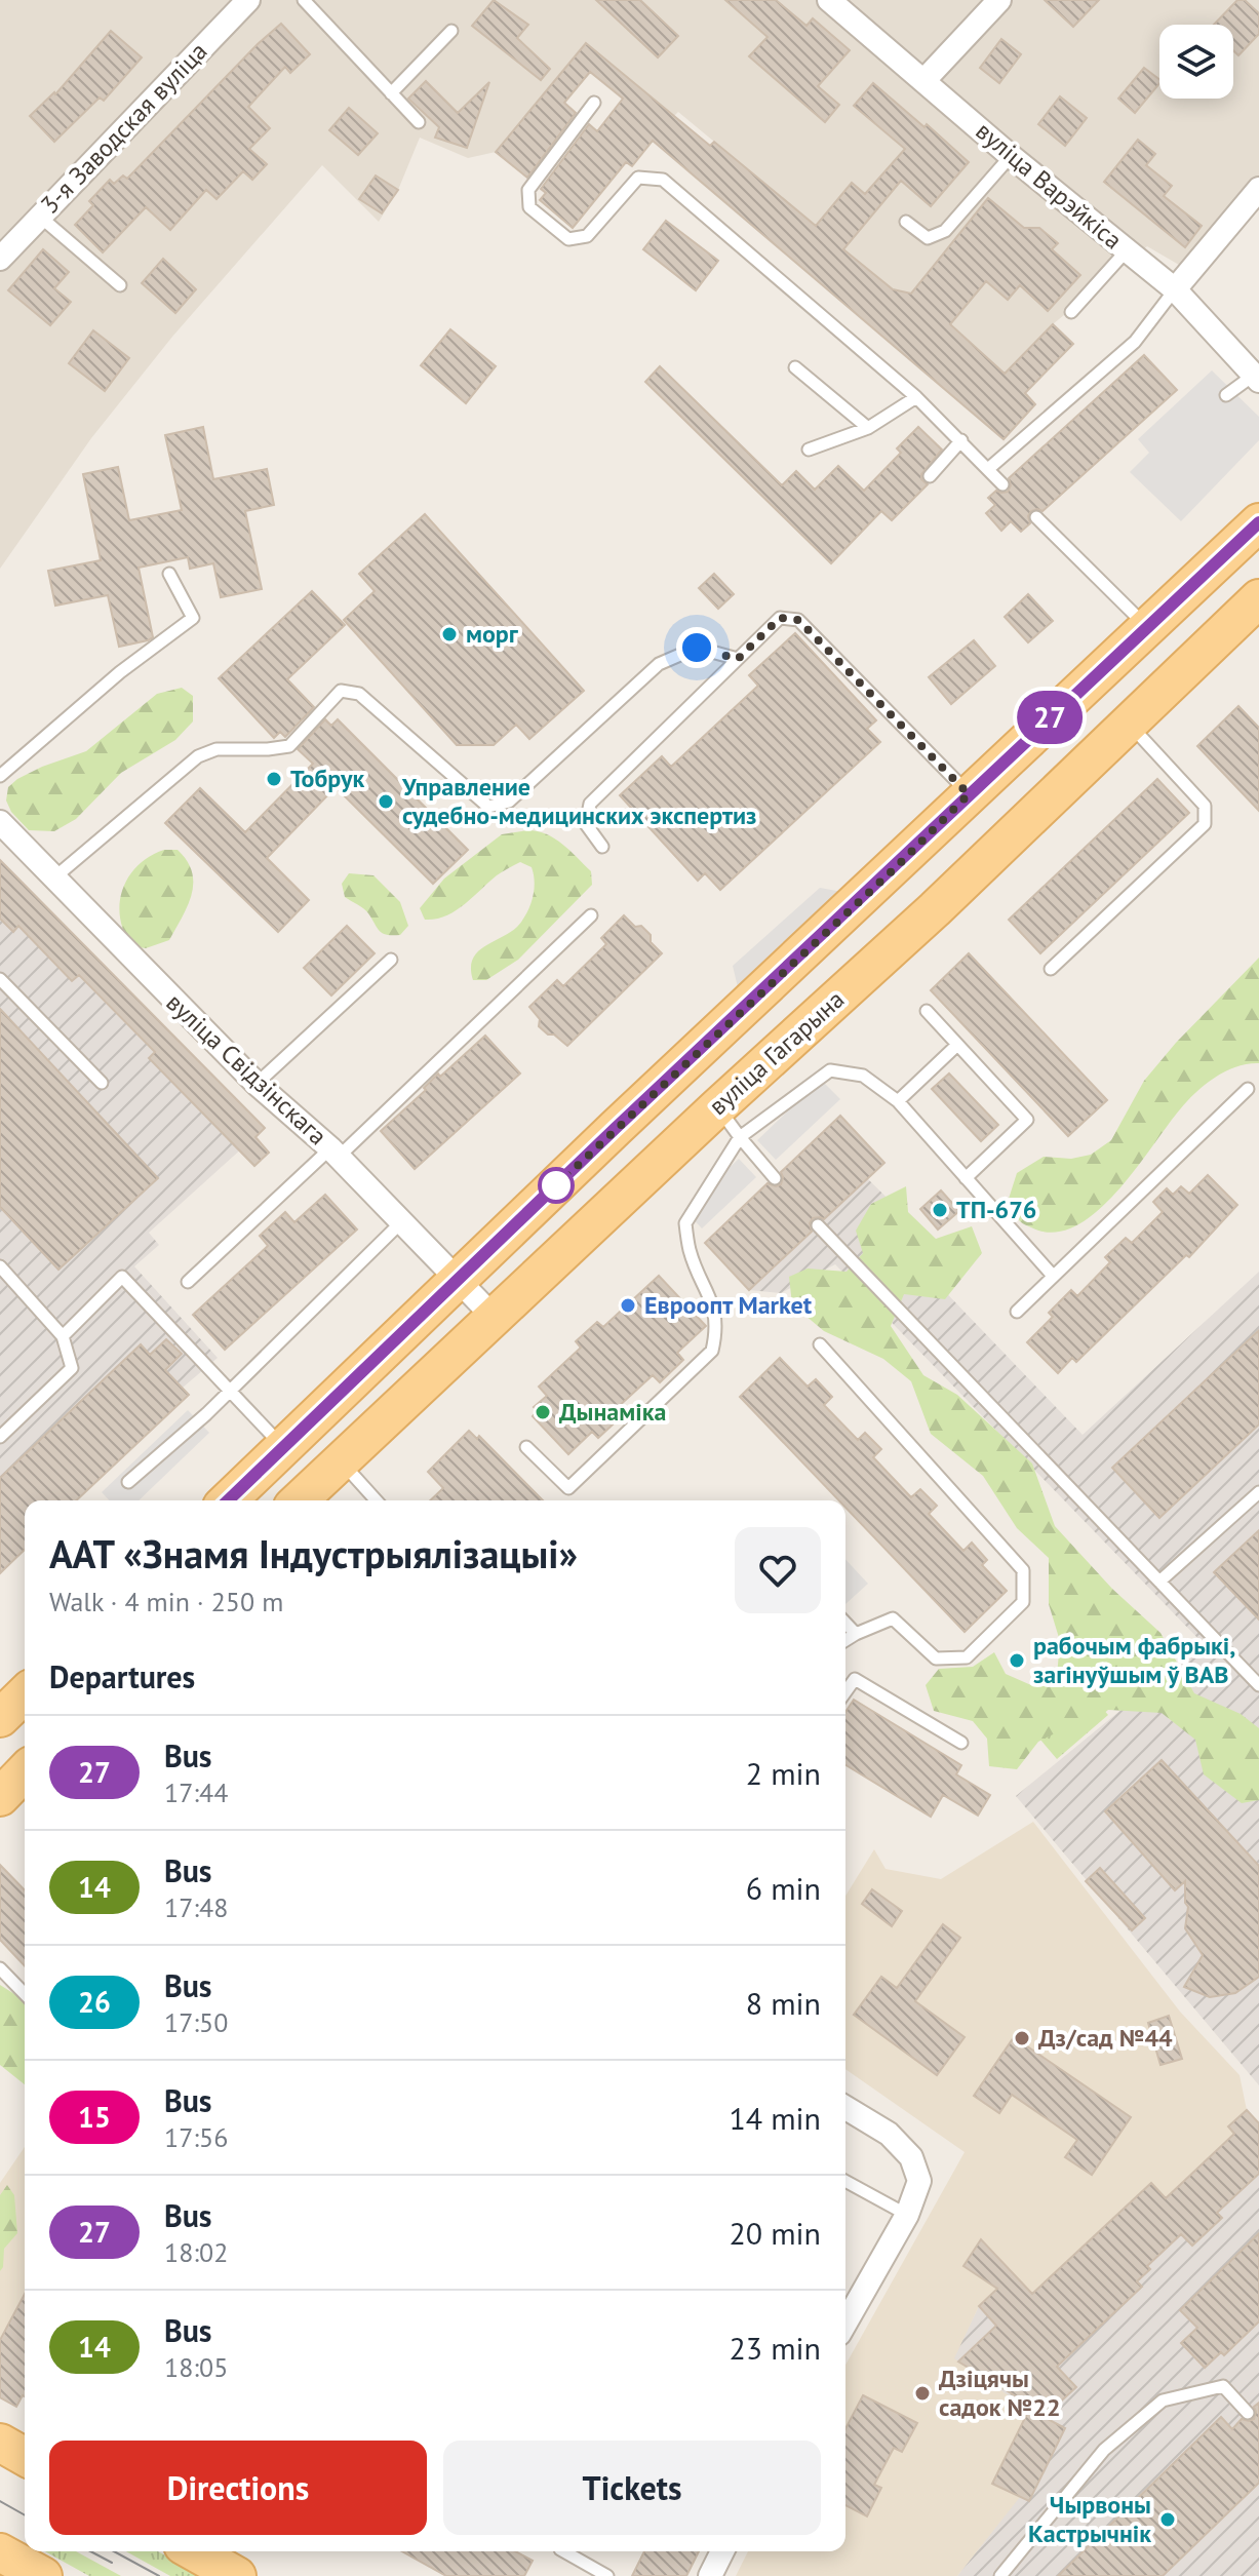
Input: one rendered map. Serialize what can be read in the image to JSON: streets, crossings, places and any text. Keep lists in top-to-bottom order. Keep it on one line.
{"streets":{"main road":["вуліца Гагарына"],"street":["3-я Заводская вуліца","вуліца Варэйкіса","вуліца Свідзінскага"]},"crossings":[["вуліца Гагарына","вуліца Свідзінскага"]],"places":["морг","Тобрук","Управление судебно-медицинских экспертиз","ТП-676","Евроопт Market","Дынаміка","рабочым фабрыкі, загінуўшым ў ВАВ","Дз/сад №44","Дзіцячы садок №22","Чырвоны Кастрычнік"],"lines":["bus line 27"],"page":{"on_map":"27","heading":[["ААТ «Знамя Індустрыялізацыі»","Walk · 4 min · 250 m"],"Departures"],"list":[{"mark":"27","name":"Bus","note":"17:44","value":"2 min"},{"mark":"14","name":"Bus","note":"17:48","value":"6 min"},{"mark":"26","name":"Bus","note":"17:50","value":"8 min"},{"mark":"15","name":"Bus","note":"17:56","value":"14 min"},{"mark":"27","name":"Bus","note":"18:02","value":"20 min"},{"mark":"14","name":"Bus","note":"18:05","value":"23 min"}],"buttons":["Directions","Tickets"]}}
